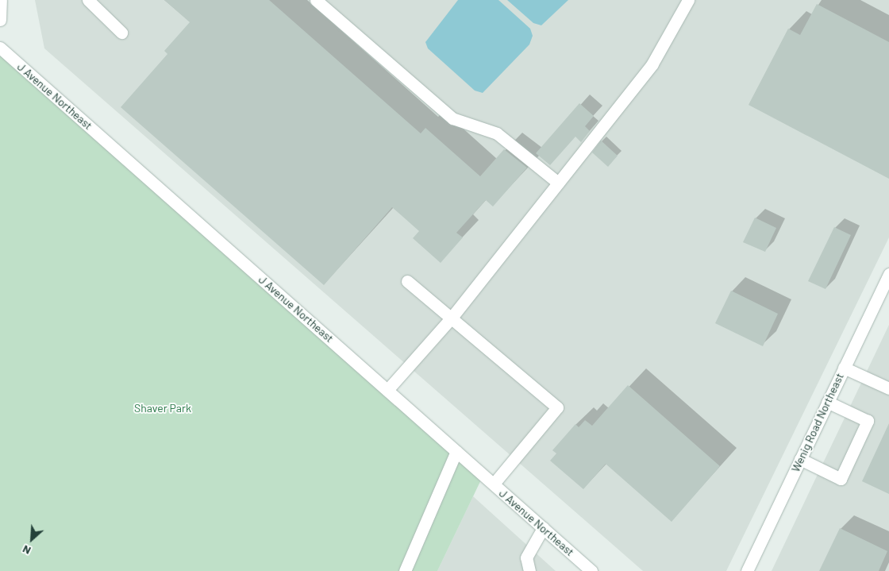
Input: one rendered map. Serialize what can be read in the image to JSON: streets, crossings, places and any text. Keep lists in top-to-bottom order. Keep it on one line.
{"streets":{"street":["J Avenue Northeast","Wenig Road Northeast"]},"parks":["Shaver Park"],"north":"bottom left"}
